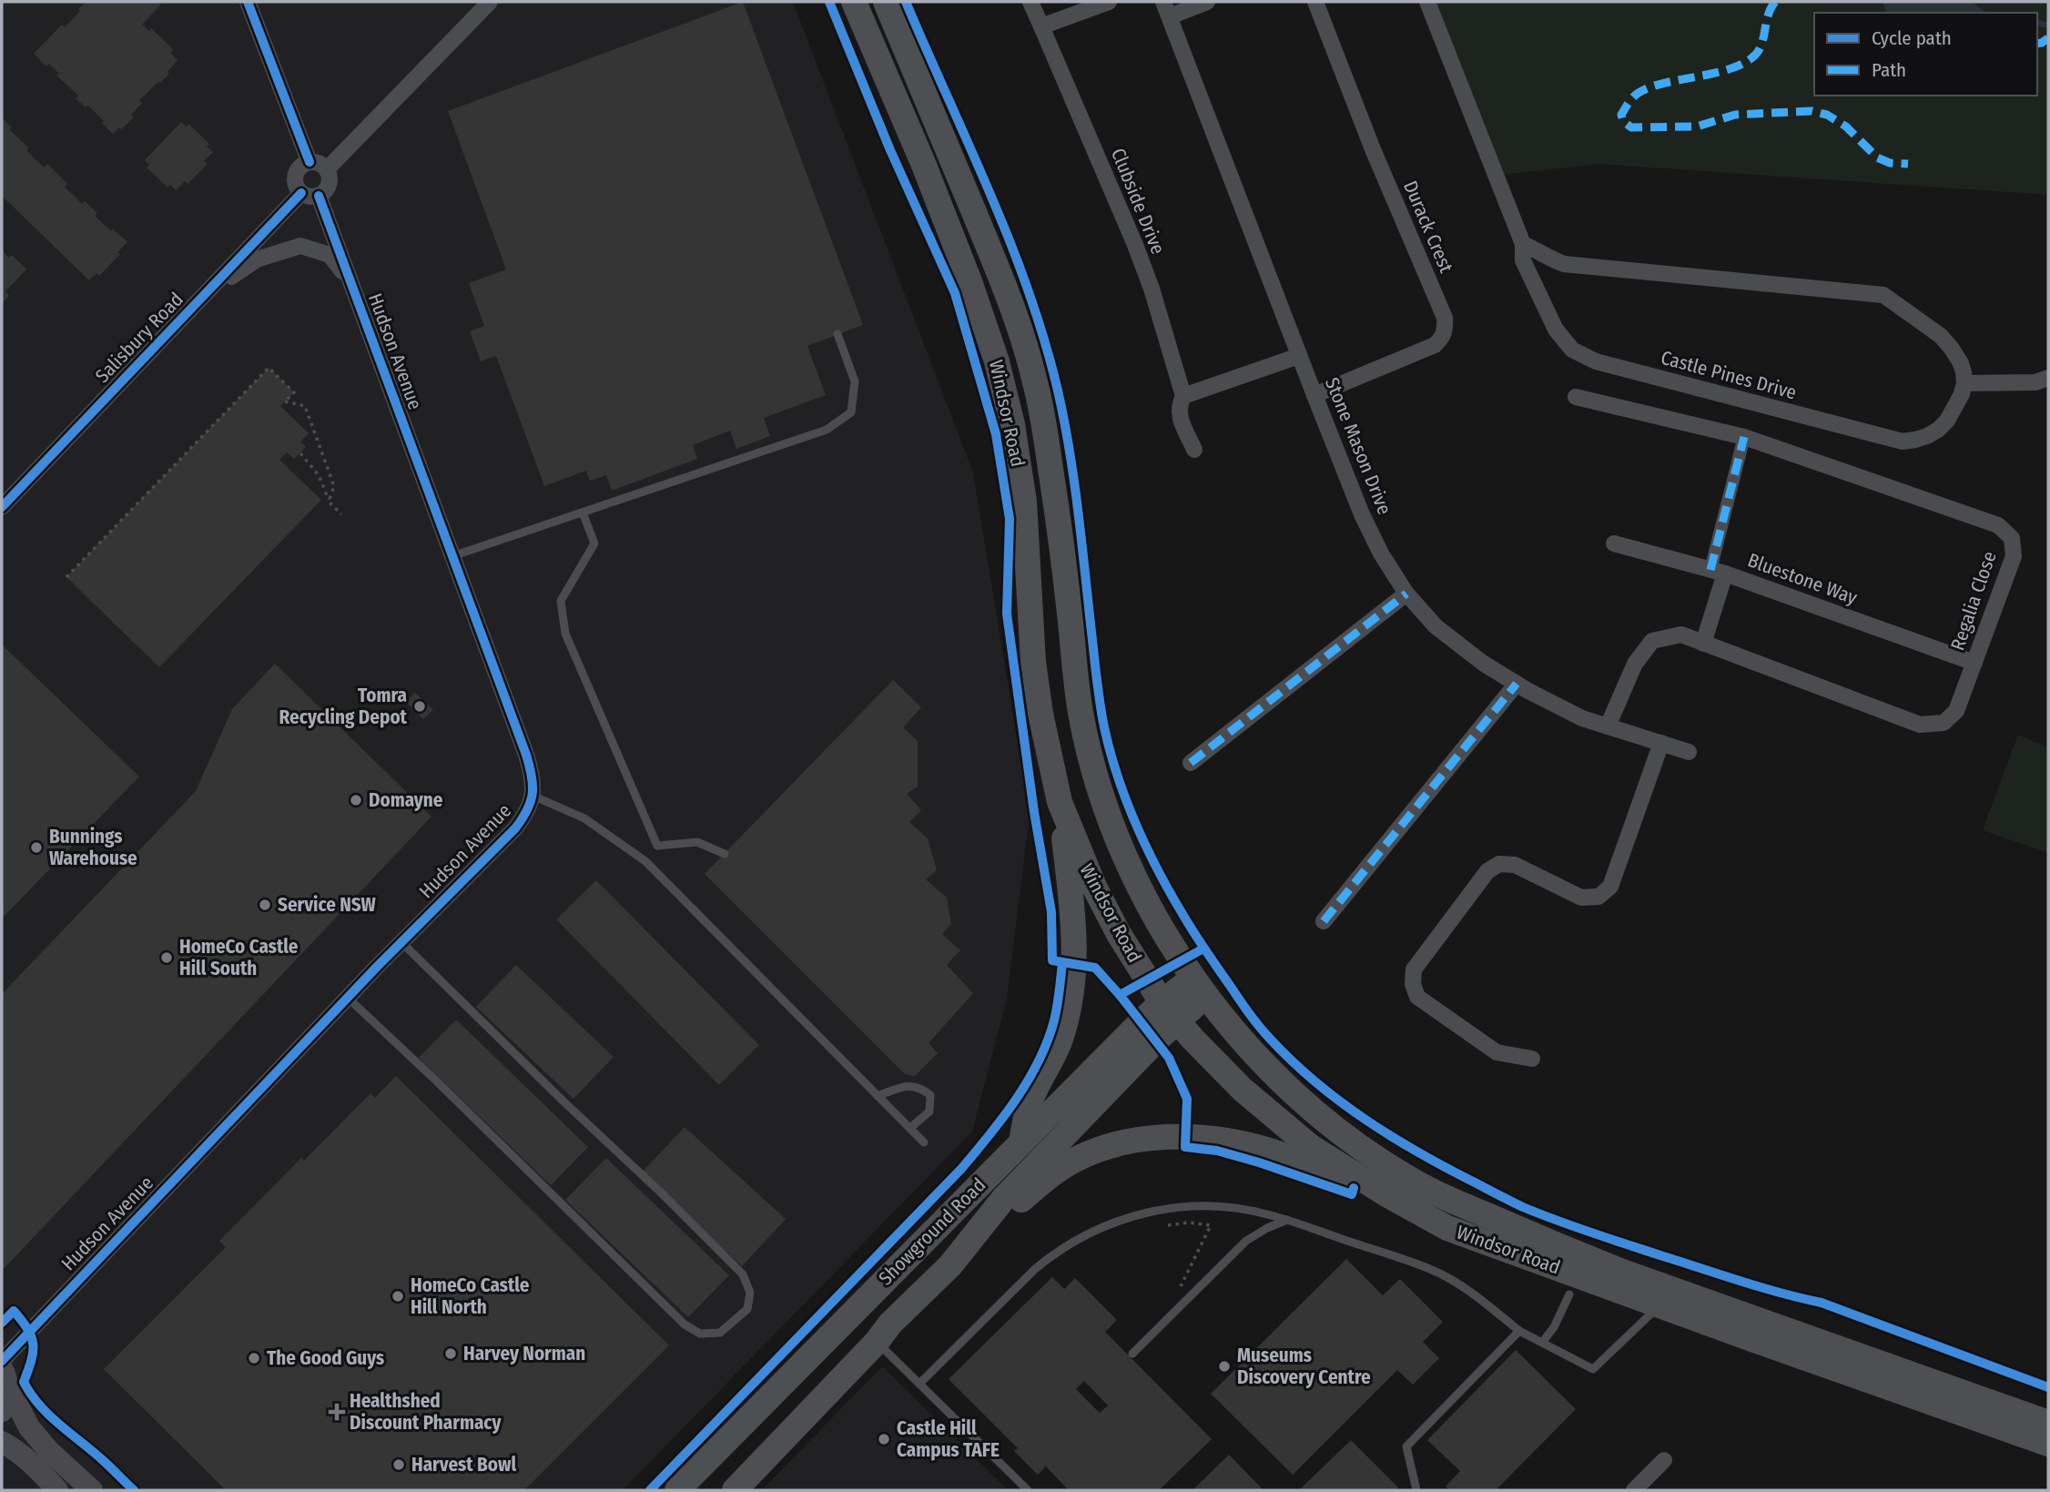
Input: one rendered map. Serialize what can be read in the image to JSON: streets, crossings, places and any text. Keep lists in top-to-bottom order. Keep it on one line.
{"streets":{"main road":["Windsor Road","Showground Road"],"street":["Clubside Drive","Durack Crest","Salisbury Road","Hudson Avenue","Castle Pines Drive","Stone Mason Drive","Bluestone Way","Regalia Close"]},"crossings":[["Durack Crest","Stone Mason Drive"],["Salisbury Road","Hudson Avenue"],["Windsor Road","Showground Road"],["Stone Mason Drive","Regalia Close"],["Bluestone Way","Regalia Close"]],"places":{"other":["Tomra Recycling Depot","Domayne","Bunnings Warehouse","Service NSW","HomeCo Castle Hill South","HomeCo Castle Hill North","Harvey Norman","The Good Guys","Museums Discovery Centre","Castle Hill Campus TAFE","Harvest Bowl"],"health":["Healthshed Discount Pharmacy"]},"legend":["Cycle path","Path"]}
